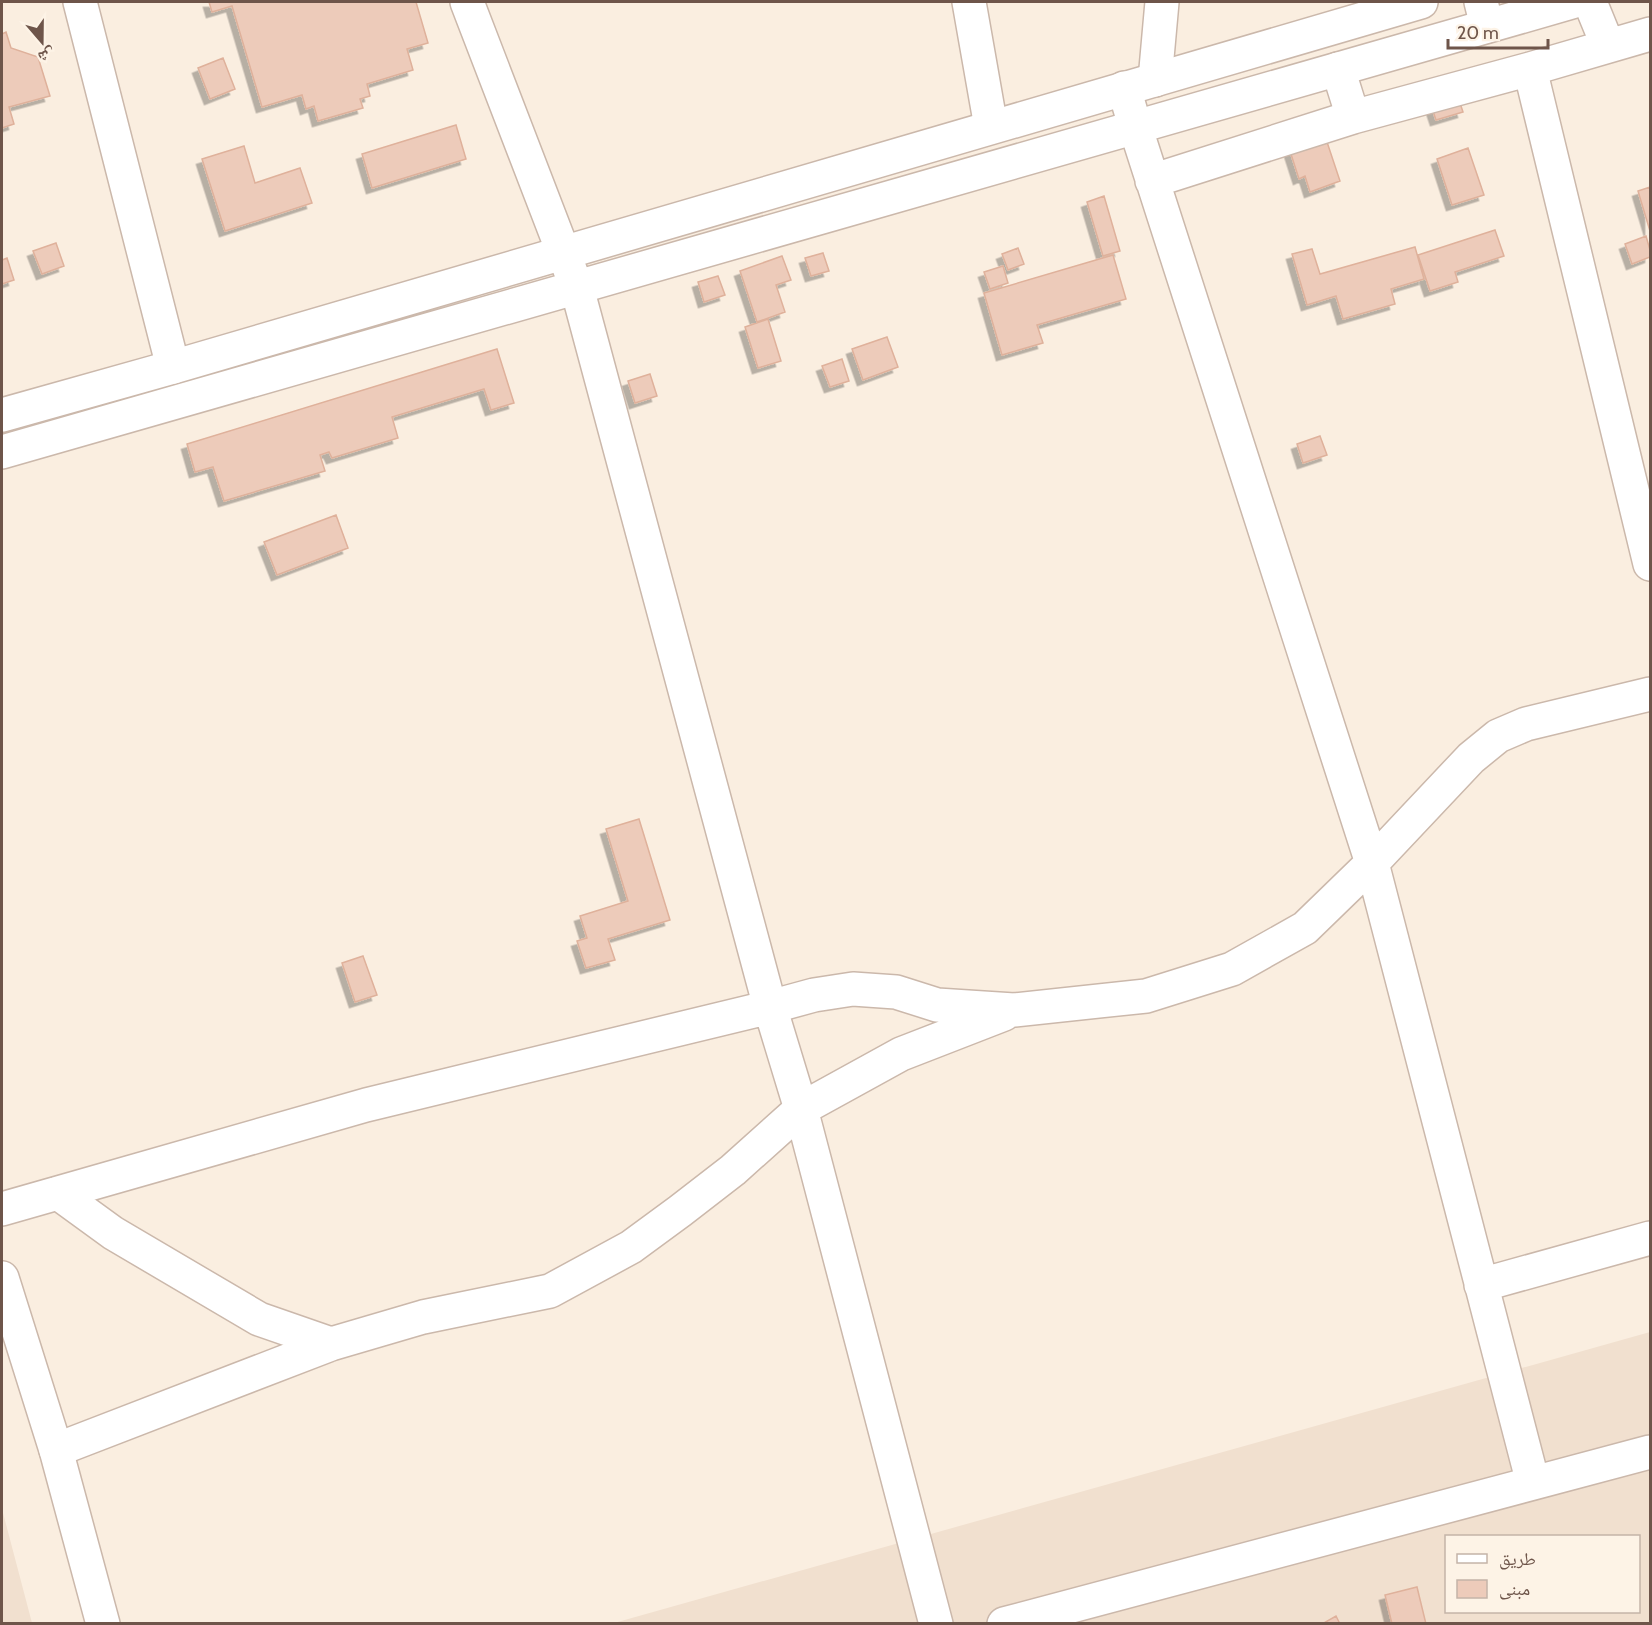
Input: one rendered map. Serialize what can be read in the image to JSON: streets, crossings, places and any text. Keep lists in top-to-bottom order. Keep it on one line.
{"legend":["طريق","مبنى"],"scale_bar":"20 m","north":"bottom"}
